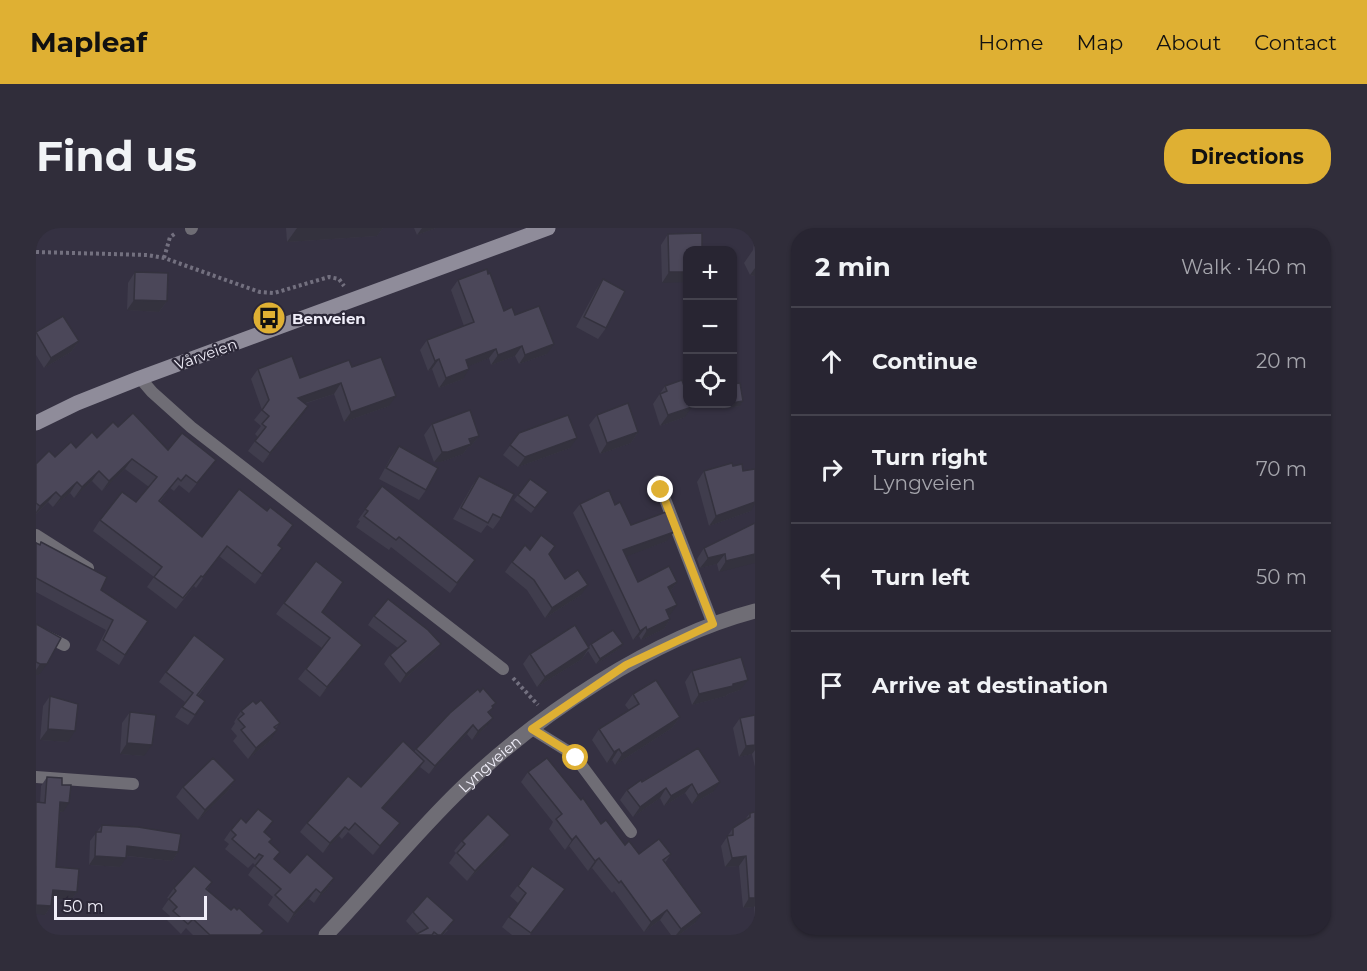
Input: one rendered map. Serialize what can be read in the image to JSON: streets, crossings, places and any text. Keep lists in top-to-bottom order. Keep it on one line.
{"streets":{"street":["Vårveien","Lyngveien"]},"places":{"bus stop":["Benveien"]},"scale_bar":"50 m","page":{"header":"Mapleaf","nav":["Home","Map","About","Contact"],"buttons":"Directions","title":"Find us","heading":["2 min","Walk · 140 m"],"map_buttons":["+","−"],"list":[["Continue","20 m"],["Turn right","Lyngveien","70 m"],["Turn left","50 m"],"Arrive at destination"],"scale":"50 m"}}
